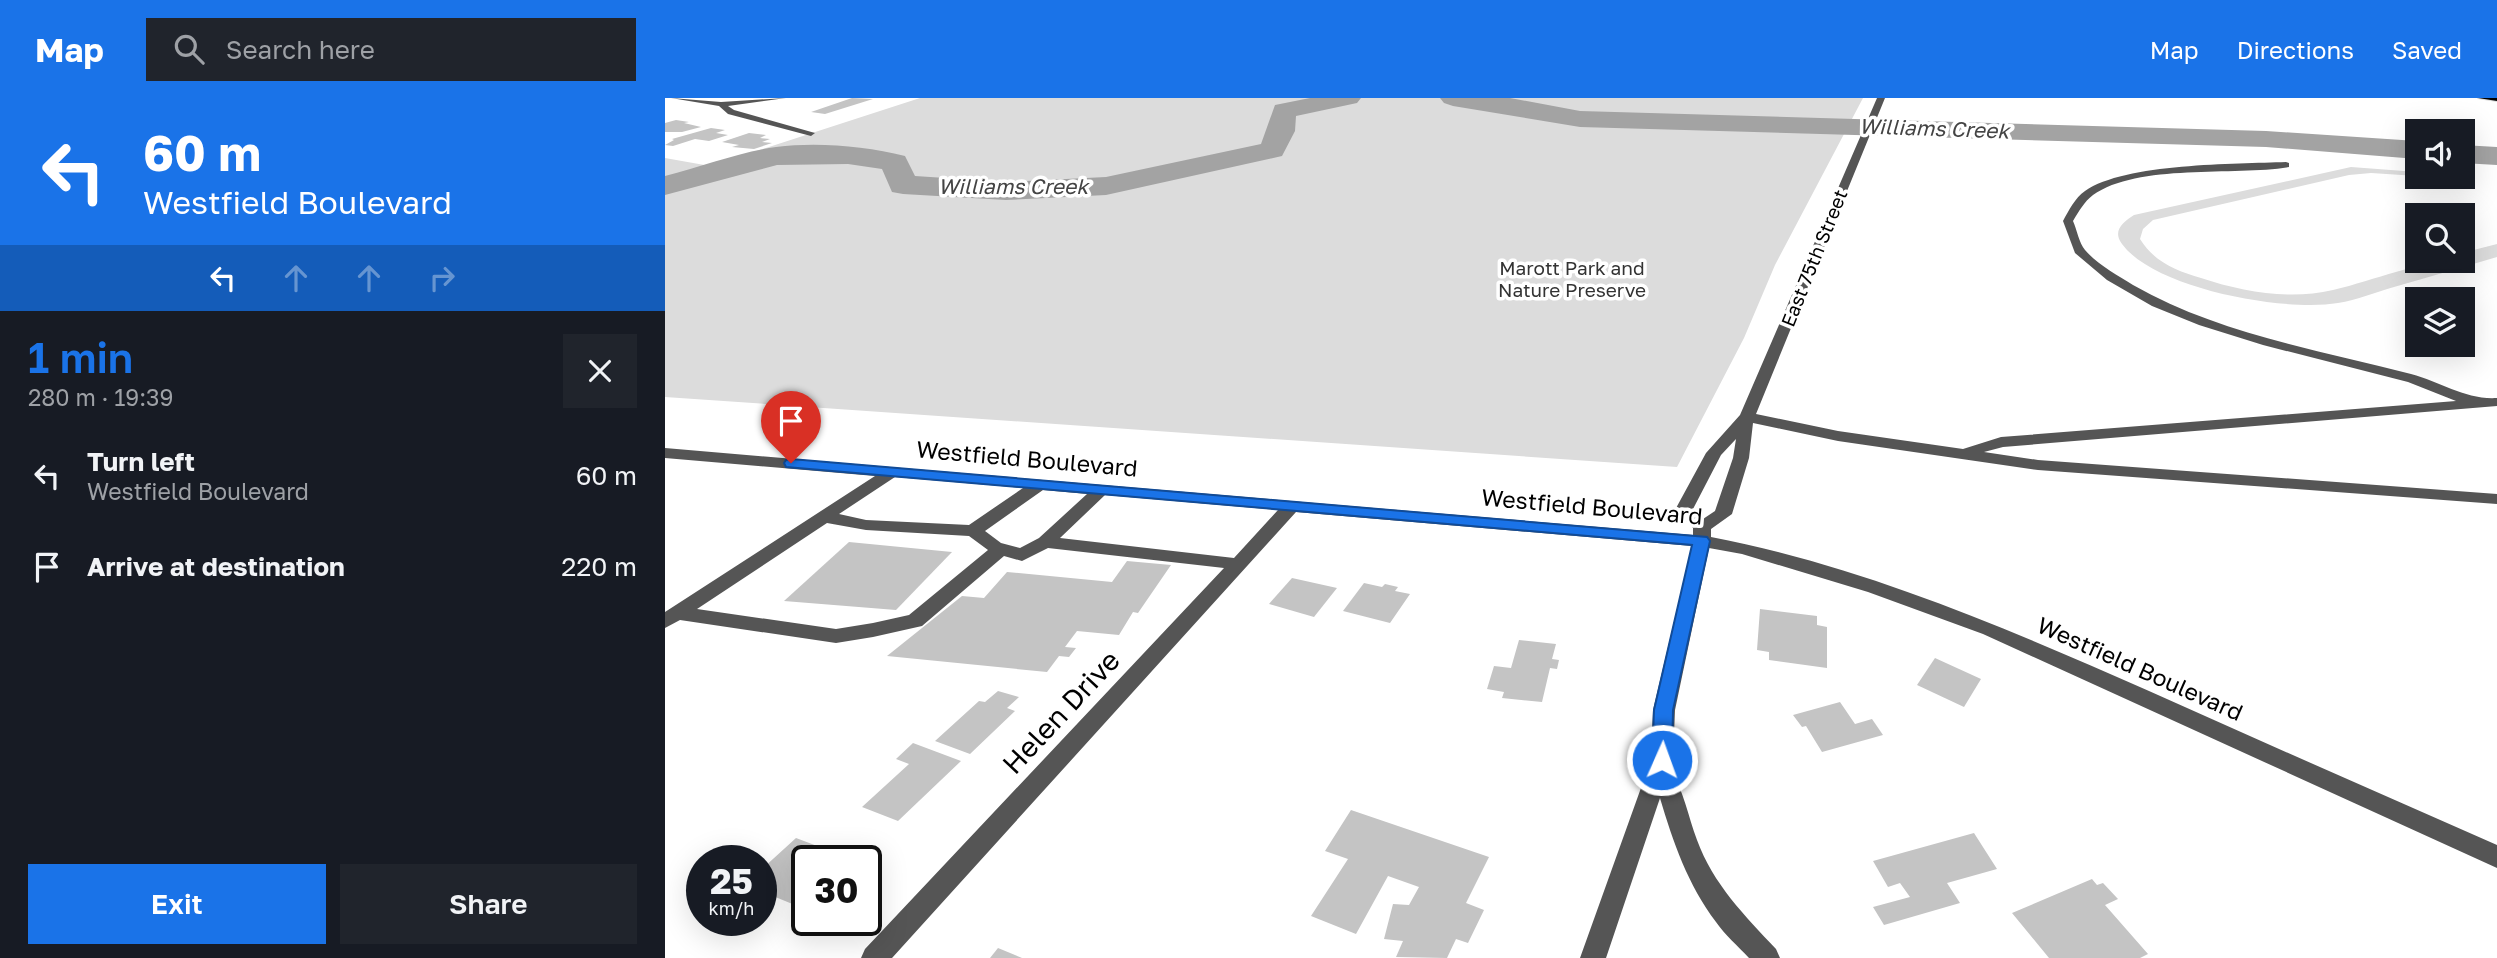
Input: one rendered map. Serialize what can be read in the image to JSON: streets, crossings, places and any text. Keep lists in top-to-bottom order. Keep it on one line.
{"streets":{"street":["East 75th Street","Westfield Boulevard","Helen Drive"]},"crossings":[["East 75th Street","Westfield Boulevard"],["Westfield Boulevard","Helen Drive"]],"water":["Williams Creek"],"parks":["Marott Park and Nature Preserve"],"page":{"header":"Map","search":"Search here","nav":["Map","Directions","Saved"],"turn":["60 m","Westfield Boulevard"],"heading":["1 min","280 m · 19:39"],"list":[{"name":"Turn left","note":"Westfield Boulevard","value":"60 m"},{"name":"Arrive at destination","value":"220 m"}],"speed":"25 km/h","limit":"30","buttons":["Exit","Share"]}}
